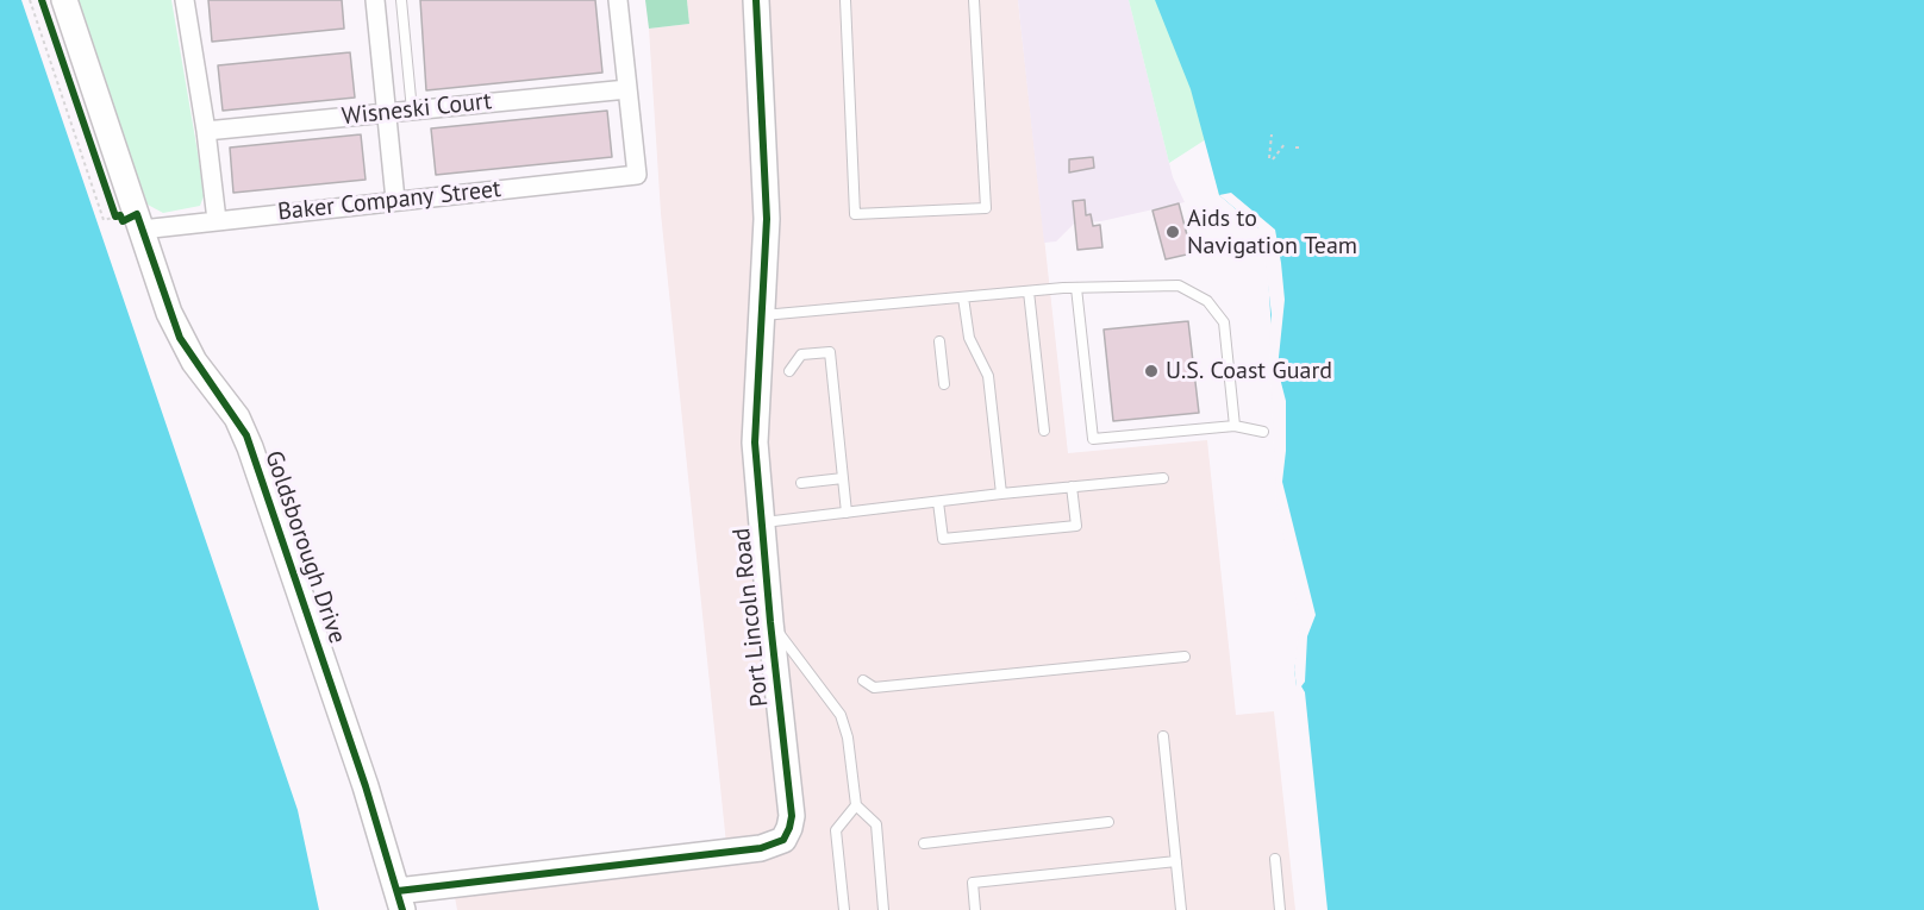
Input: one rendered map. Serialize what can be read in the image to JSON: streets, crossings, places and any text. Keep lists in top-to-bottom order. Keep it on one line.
{"streets":{"street":["Wisneski Court","Baker Company Street","Goldsborough Drive","Port Lincoln Road"]},"crossings":[["Wisneski Court","Baker Company Street"],["Baker Company Street","Goldsborough Drive"],["Goldsborough Drive","Port Lincoln Road"]],"places":["Aids to Navigation Team","U.S. Coast Guard"]}
